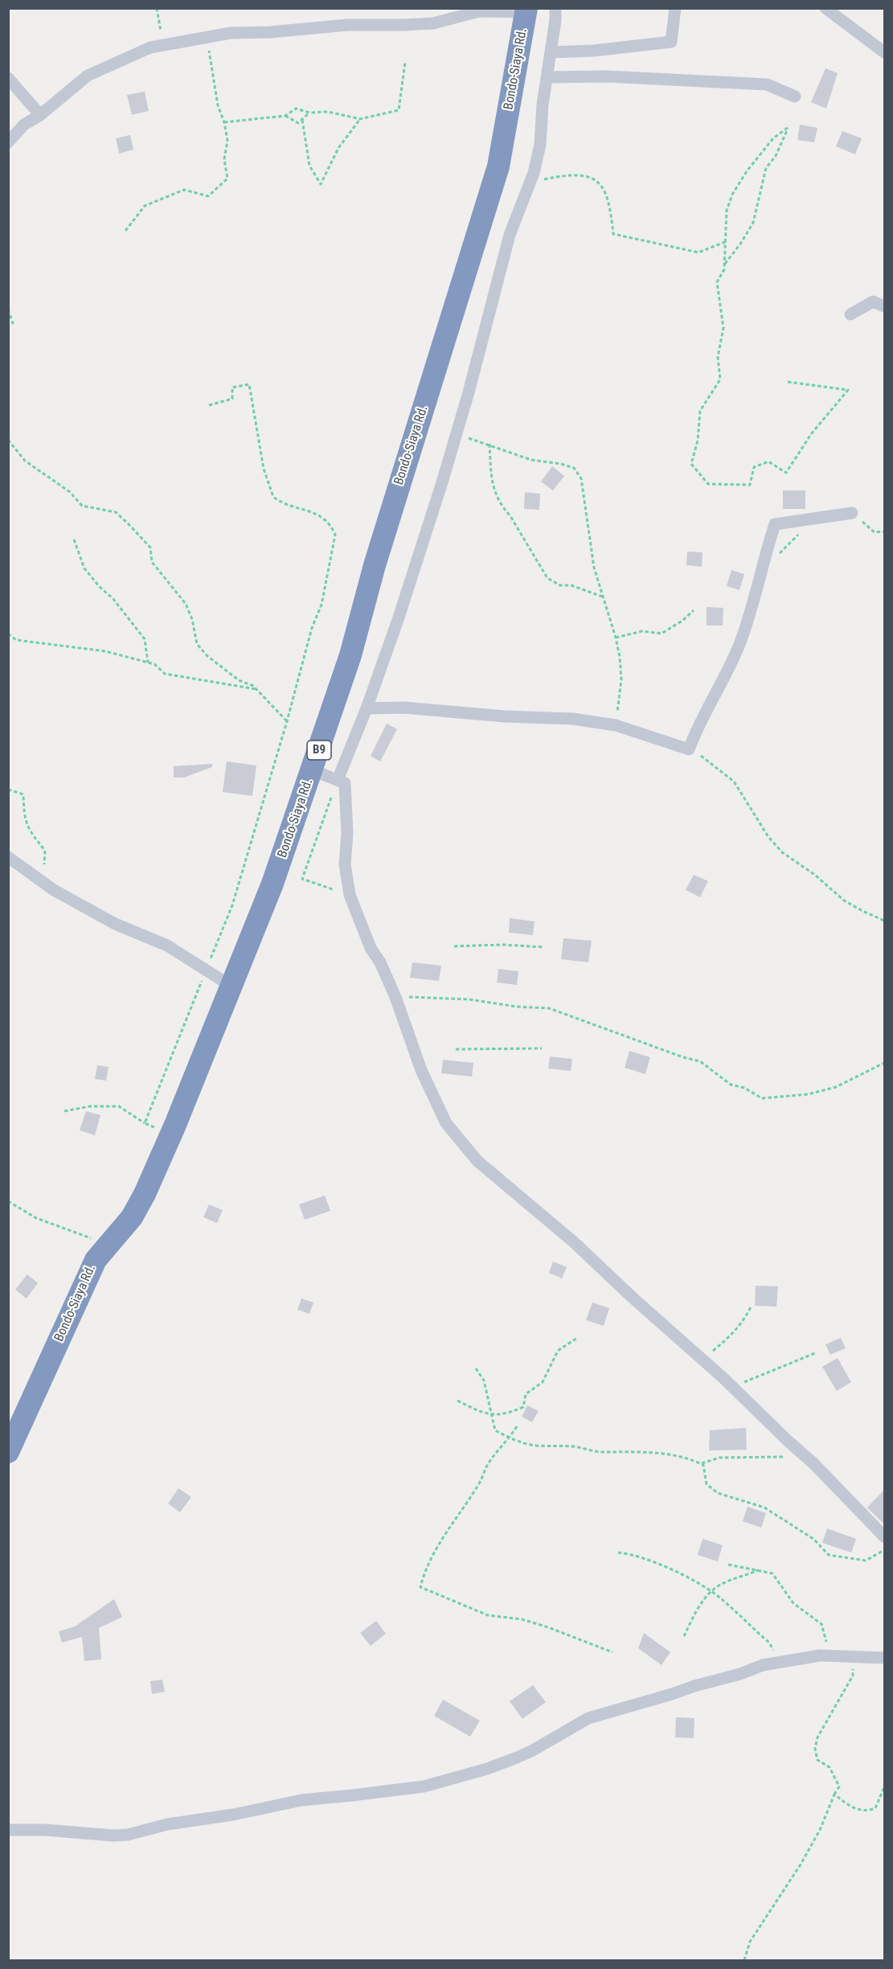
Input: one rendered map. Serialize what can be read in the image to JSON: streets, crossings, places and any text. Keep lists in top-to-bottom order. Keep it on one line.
{"streets":{"highway":["Bondo-Siaya Rd.","B9"]}}
